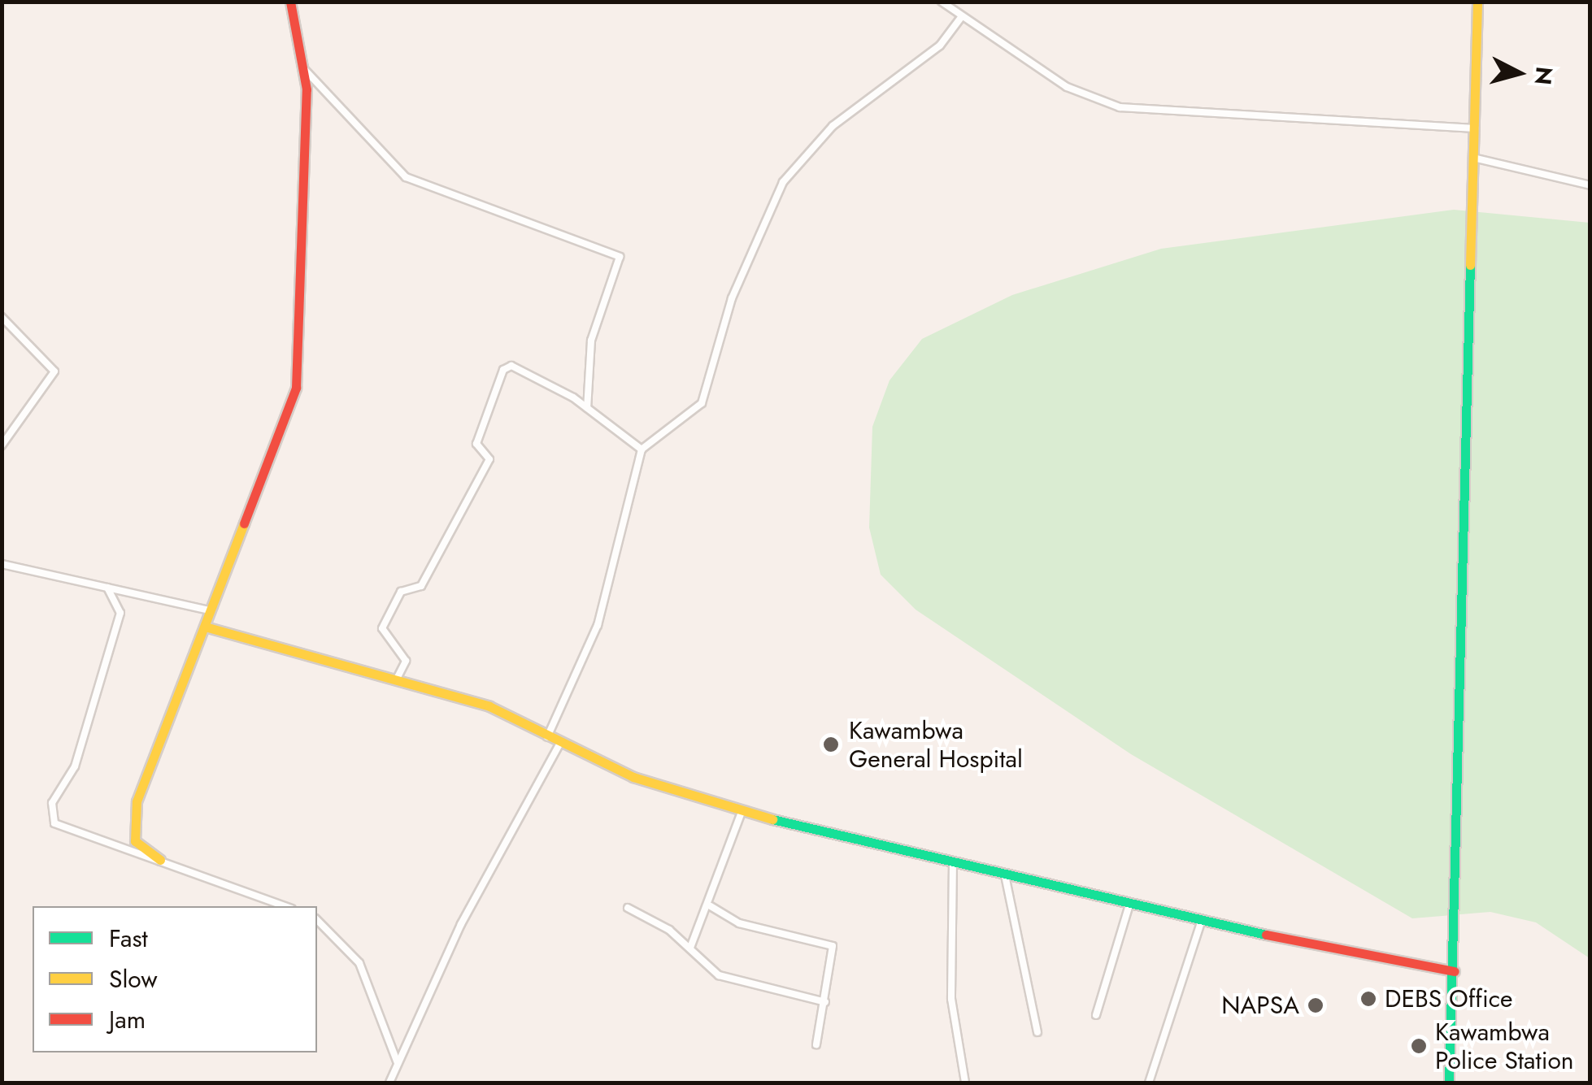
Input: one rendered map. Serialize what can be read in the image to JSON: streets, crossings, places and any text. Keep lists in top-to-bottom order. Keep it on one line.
{"places":["Kawambwa General Hospital","DEBS Office","NAPSA","Kawambwa Police Station"],"legend":["Fast","Slow","Jam"],"north":"right"}
